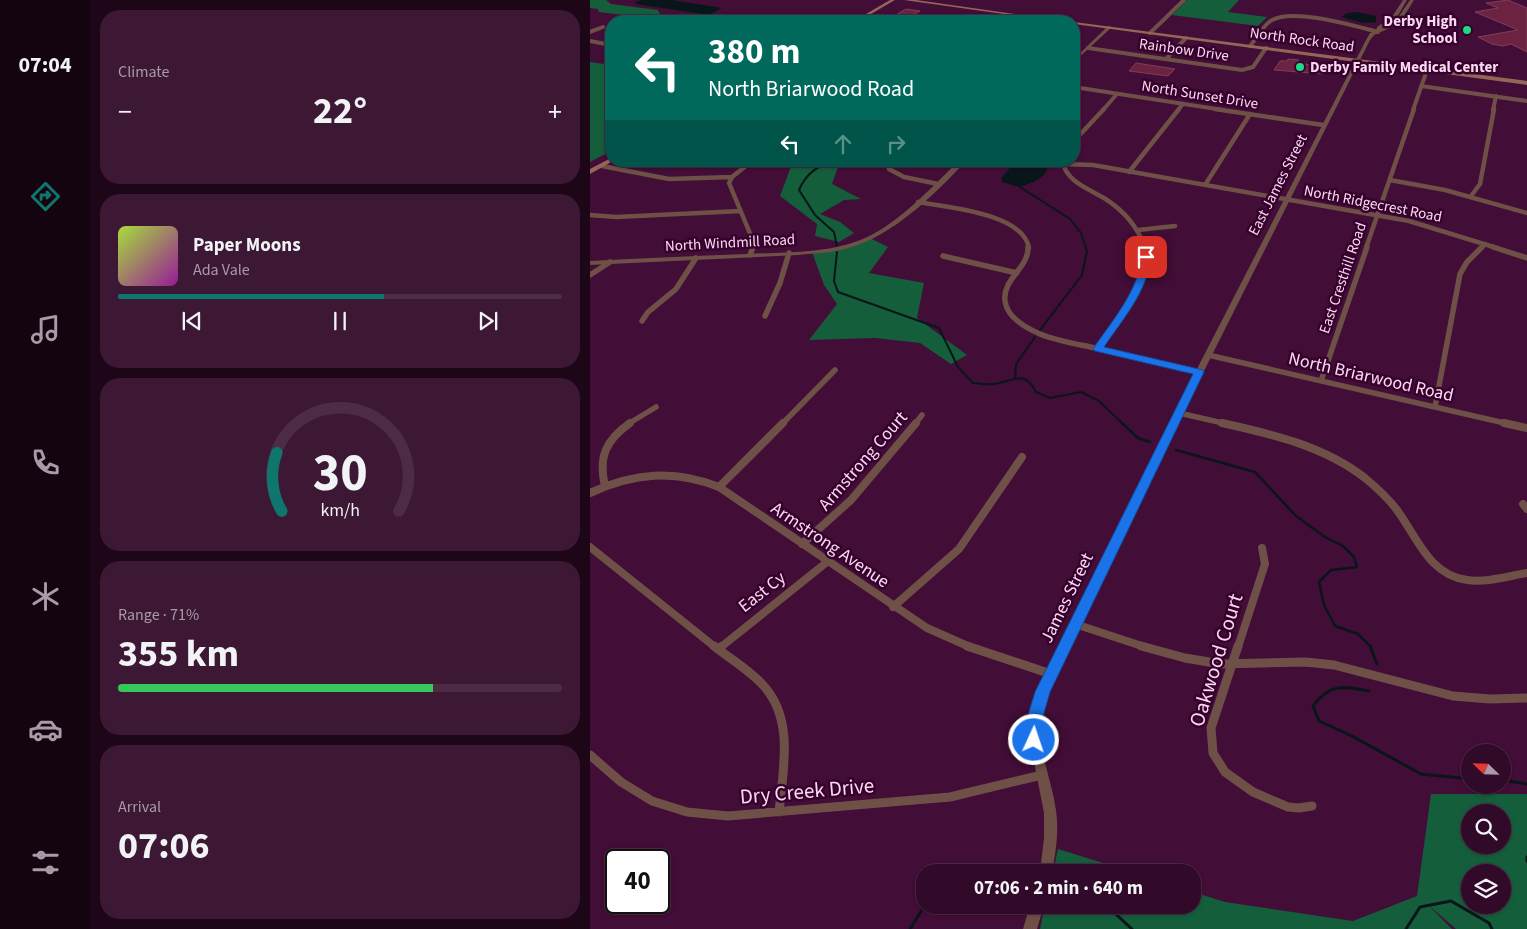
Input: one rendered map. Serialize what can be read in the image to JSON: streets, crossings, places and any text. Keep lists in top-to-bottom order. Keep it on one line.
{"streets":{"main road":["North Rock Road"],"street":["Rainbow Drive","North Sunset Drive","East James Street","North Ridgecrest Road","North Windmill Road","East Cresthill Road","North Briarwood Road","Armstrong Court","Armstrong Avenue","East Cy","James Street","Oakwood Court","Dry Creek Drive"]},"crossings":[["North Rock Road","Rainbow Drive"],["North Rock Road","East James Street"],["North Rock Road","East Cresthill Road"],["North Sunset Drive","East James Street"],["East James Street","North Ridgecrest Road"],["East James Street","North Briarwood Road"],["East James Street","James Street"],["North Ridgecrest Road","East Cresthill Road"],["East Cresthill Road","North Briarwood Road"],["North Briarwood Road","James Street"],["Armstrong Court","Armstrong Avenue"],["Armstrong Avenue","East Cy"],["Armstrong Avenue","James Street"],["James Street","Dry Creek Drive"]],"places":["Derby High School","Derby Family Medical Center"],"north":"top left","page":{"tabs":"07:04","tile":["Climate",["Range · 71%","355 km"],["Arrival","07:06"]],"turn":["380 m","North Briarwood Road"],"heat":["−","22°","+"],"song":["Paper Moons","Ada Vale"],"limit":"40","trip":"07:06 · 2 min · 640 m","gauge":["30","km/h"]}}
